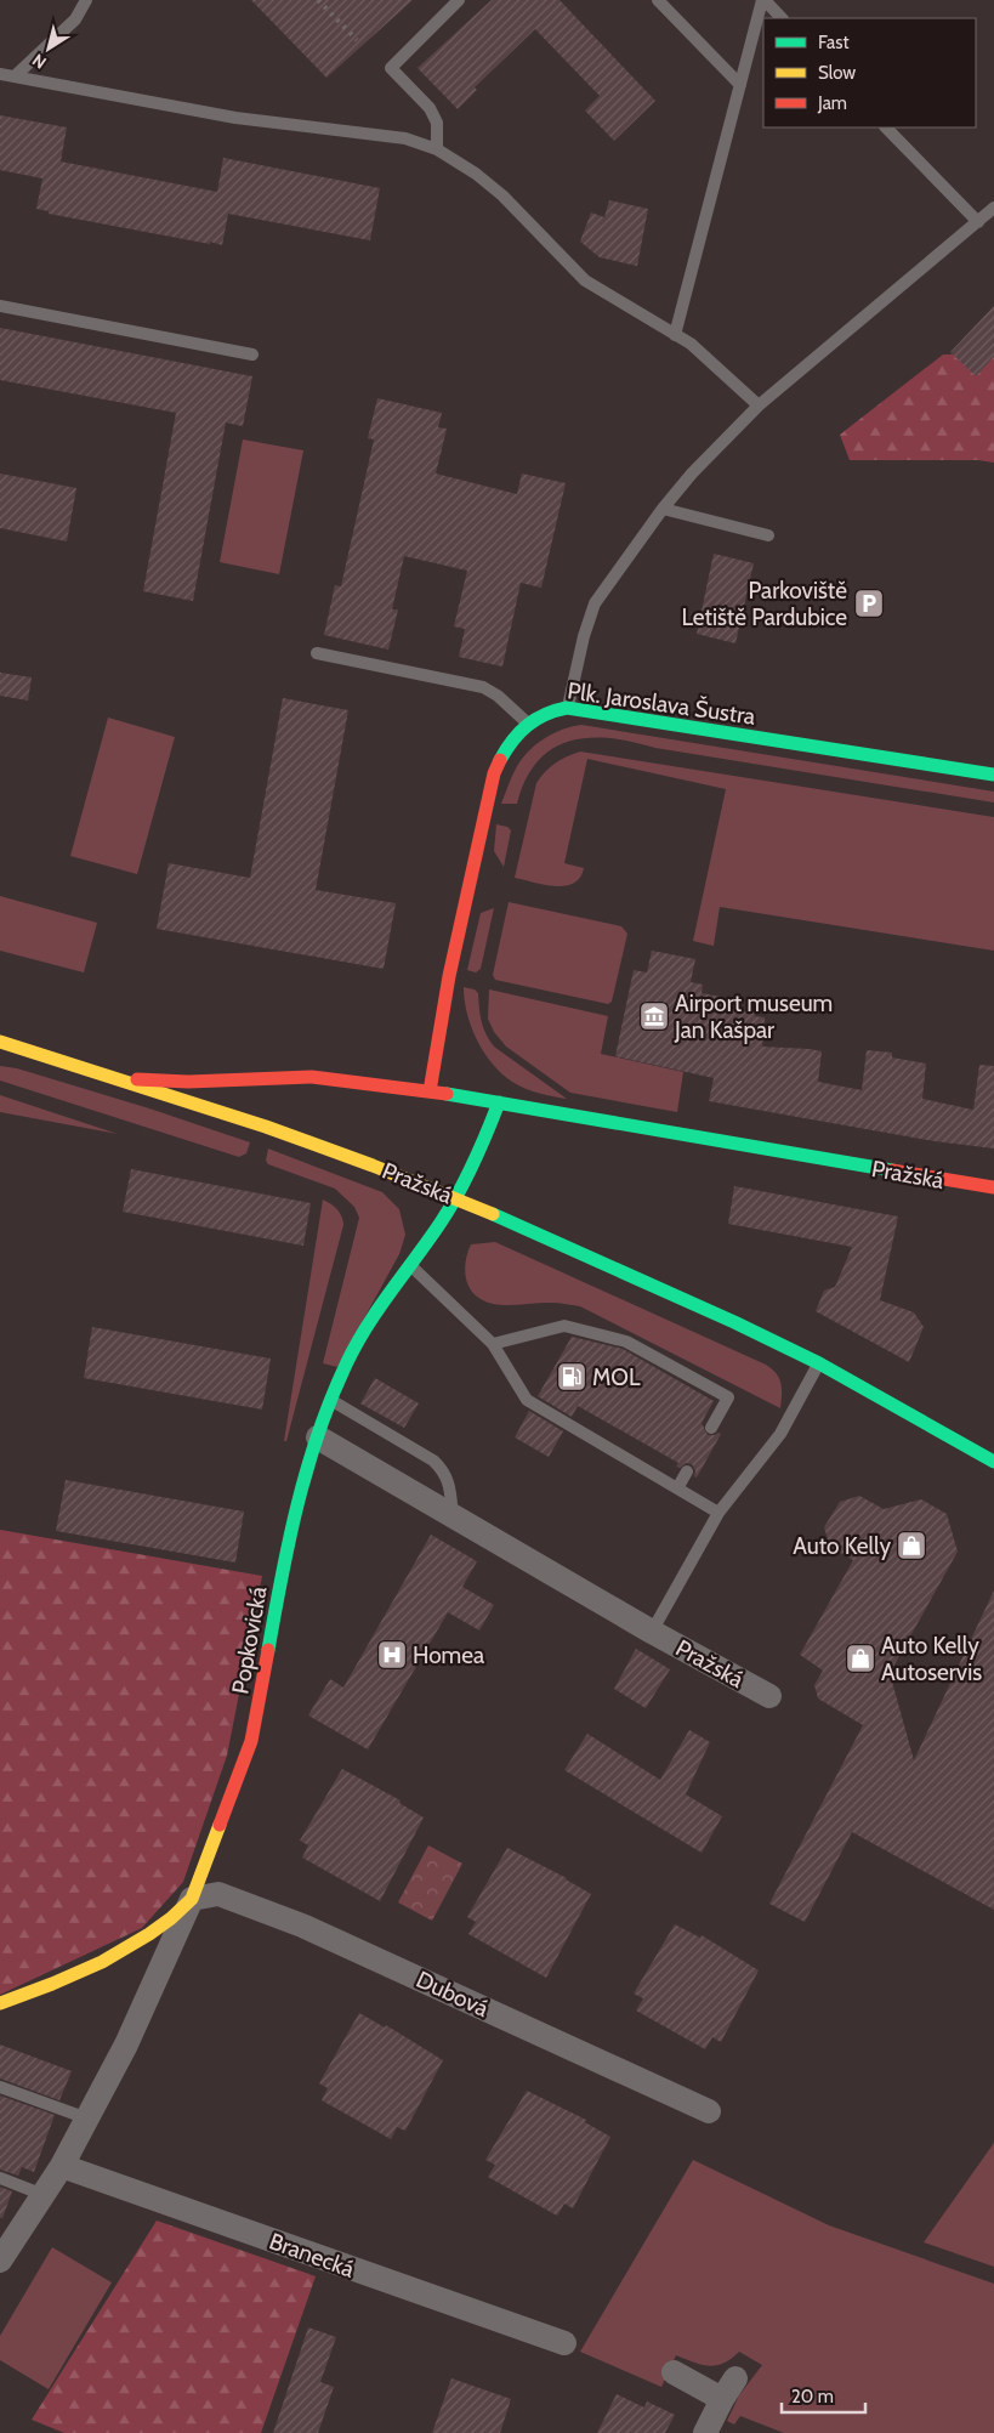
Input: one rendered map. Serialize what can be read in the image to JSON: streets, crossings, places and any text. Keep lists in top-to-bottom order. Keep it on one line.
{"streets":{"street":["Plk. Jaroslava Šustra","Pražská","Popkovická","Dubová","Branecká"]},"crossings":[["Plk. Jaroslava Šustra","Pražská"],["Pražská","Popkovická"],["Popkovická","Dubová"]],"places":{"parking":["Parkoviště Letiště Pardubice"],"museum":["Airport museum Jan Kašpar"],"fuel station":["MOL"],"shop":["Auto Kelly","Auto Kelly Autoservis"],"hospital":["Homea"]},"legend":["Fast","Slow","Jam"],"scale_bar":"20 m","north":"bottom left"}
